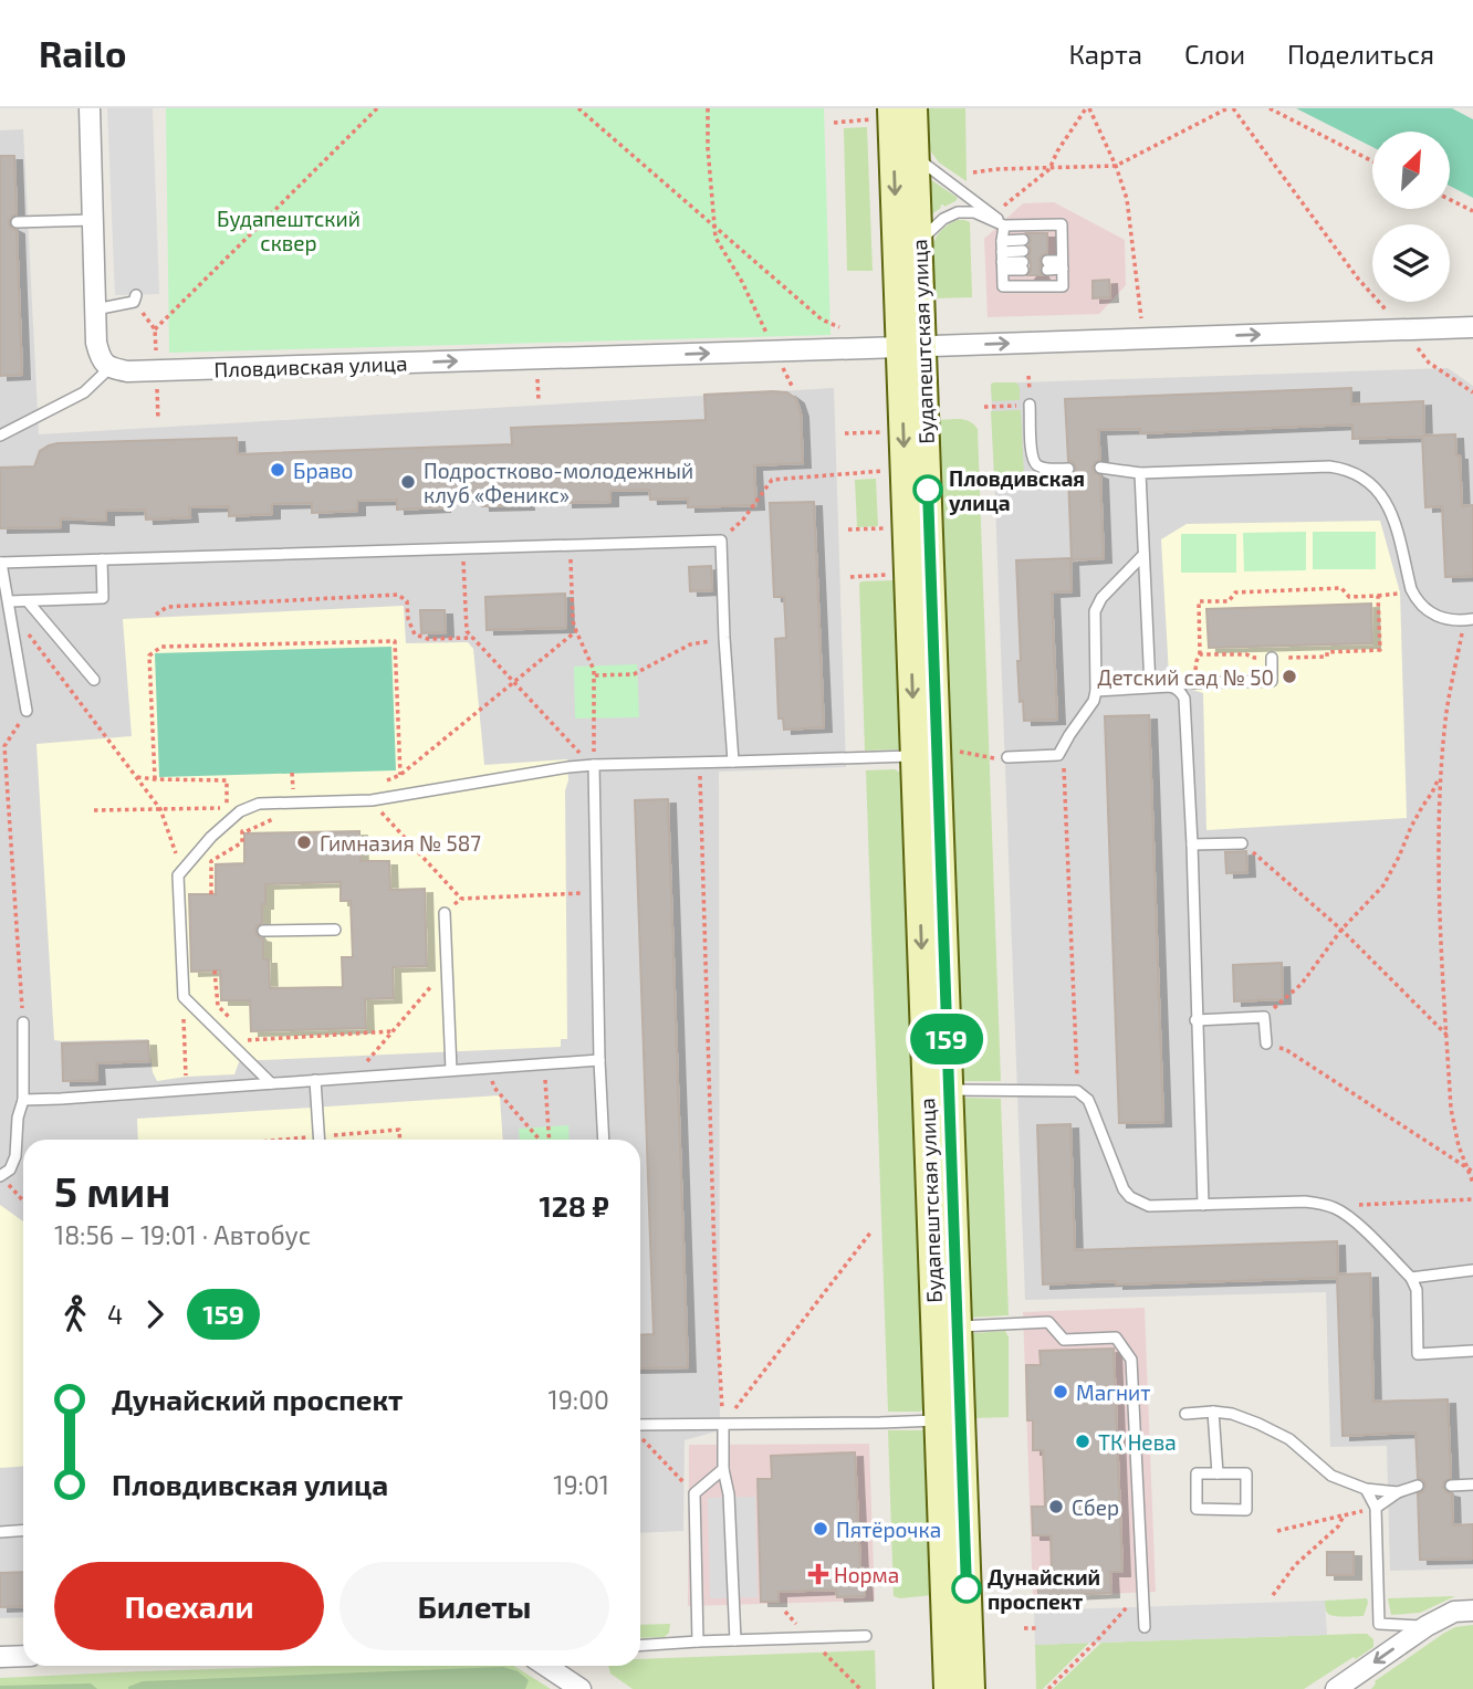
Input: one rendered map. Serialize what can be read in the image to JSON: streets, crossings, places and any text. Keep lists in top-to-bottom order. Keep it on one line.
{"streets":{"street":["Будапештская улица","Пловдивская улица"]},"crossings":[["Будапештская улица","Пловдивская улица"]],"one_way":["Пловдивская улица"],"parks":["Будапештский сквер"],"places":{"other":["Браво","Подростково-молодежный клуб «Феникс»","Пловдивская улица","Детский сад № 50","Гимназия № 587","Магнит","ТК Нева","Сбер","Пятёрочка","Дунайский проспект"],"health":["Норма"]},"lines":["bus line 159"],"north":"top right","page":{"header":"Railo","nav":["Карта","Слои","Поделиться"],"on_map":"159","heading":["5 мин","18:56 – 19:01 · Автобус","128 ₽"],"legs":["4","159"],"list":[{"name":"Дунайский проспект","value":"19:00"},{"name":"Пловдивская улица","value":"19:01"}],"buttons":["Поехали","Билеты"]}}
